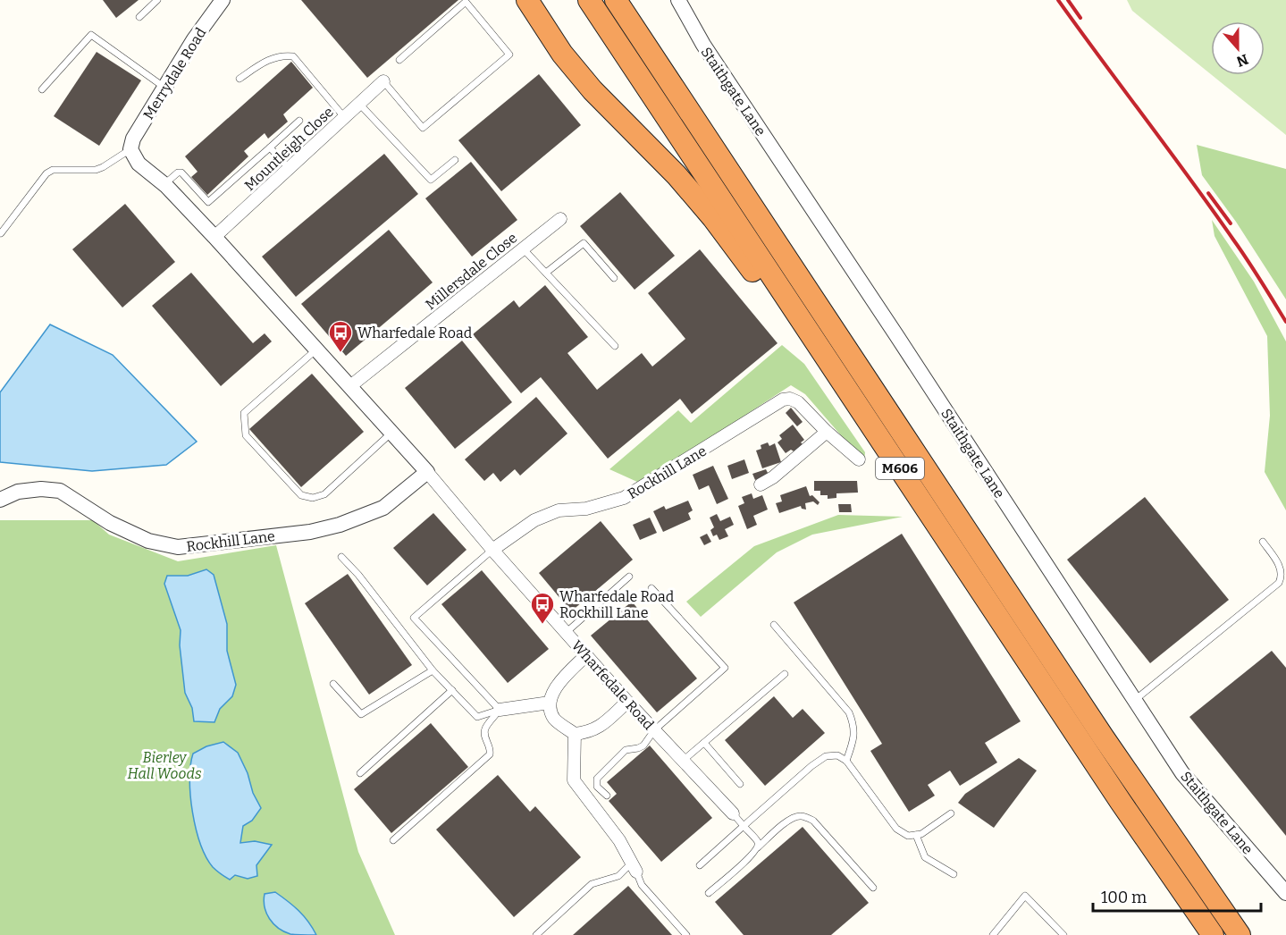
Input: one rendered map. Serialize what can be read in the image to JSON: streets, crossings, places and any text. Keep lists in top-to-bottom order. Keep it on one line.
{"streets":{"highway":["M606"],"street":["Merrydale Road","Staithgate Lane","Mountleigh Close","Millersdale Close","Rockhill Lane","Wharfedale Road"]},"crossings":[["Merrydale Road","Wharfedale Road"],["Mountleigh Close","Wharfedale Road"],["Millersdale Close","Wharfedale Road"],["Rockhill Lane","Wharfedale Road"]],"parks":["Bierley Hall Woods"],"places":{"bus stop":["Wharfedale Road","Wharfedale Road Rockhill Lane"]},"scale_bar":"100 m","north":"bottom"}
